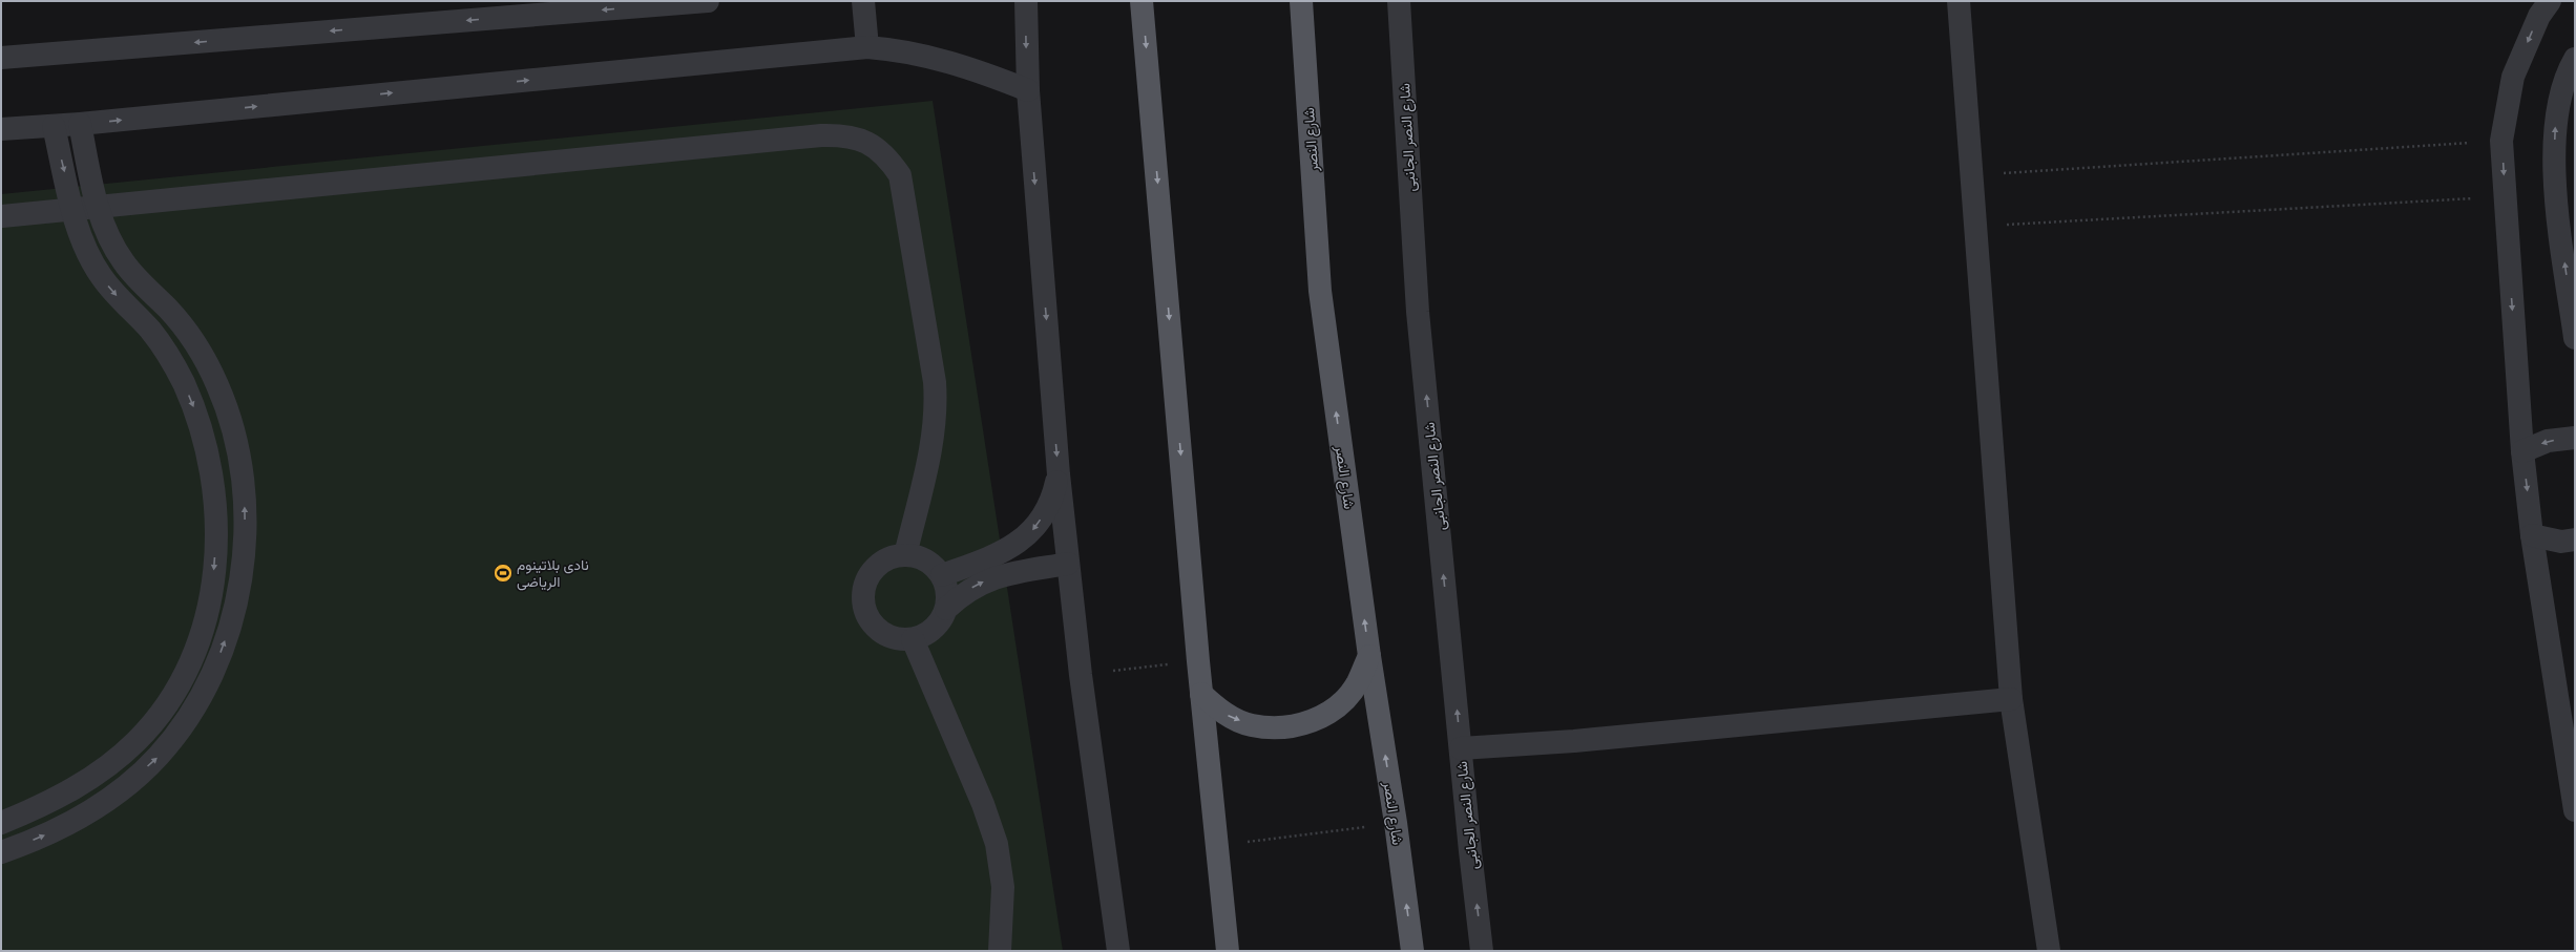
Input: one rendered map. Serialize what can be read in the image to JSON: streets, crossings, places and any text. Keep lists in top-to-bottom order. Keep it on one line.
{"streets":{"main road":["شارع النصر"],"street":["شارع النصر الجانبى"]},"one_way":["شارع النصر الجانبى"],"places":{"sports":["نادى بلاتينوم الرياضى"]}}
